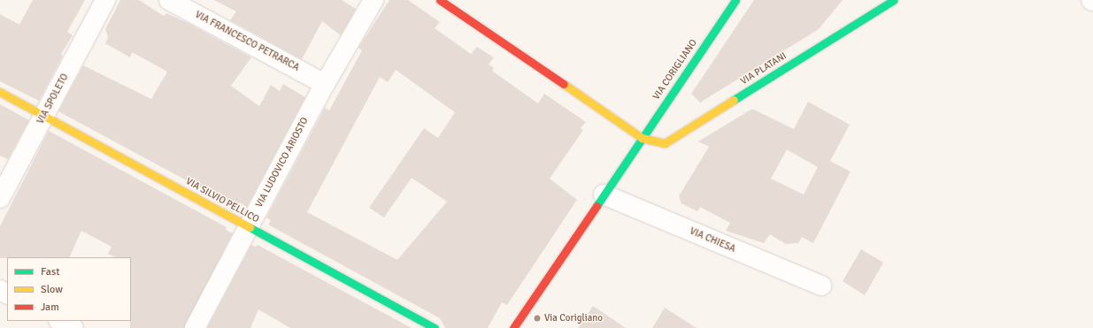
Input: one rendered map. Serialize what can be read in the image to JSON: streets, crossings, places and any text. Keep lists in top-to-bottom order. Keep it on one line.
{"streets":{"street":["VIA FRANCESCO PETRARCA","VIA PLATANI","VIA CORIGLIANO","VIA SPOLETO","VIA LUDOVICO ARIOSTO","VIA SILVIO PELLICO","VIA CHIESA"]},"crossings":[["VIA FRANCESCO PETRARCA","VIA LUDOVICO ARIOSTO"],["VIA PLATANI","VIA CORIGLIANO"],["VIA CORIGLIANO","VIA CHIESA"],["VIA SPOLETO","VIA SILVIO PELLICO"],["VIA LUDOVICO ARIOSTO","VIA SILVIO PELLICO"]],"places":["Via Corigliano"],"legend":["Fast","Slow","Jam"]}
